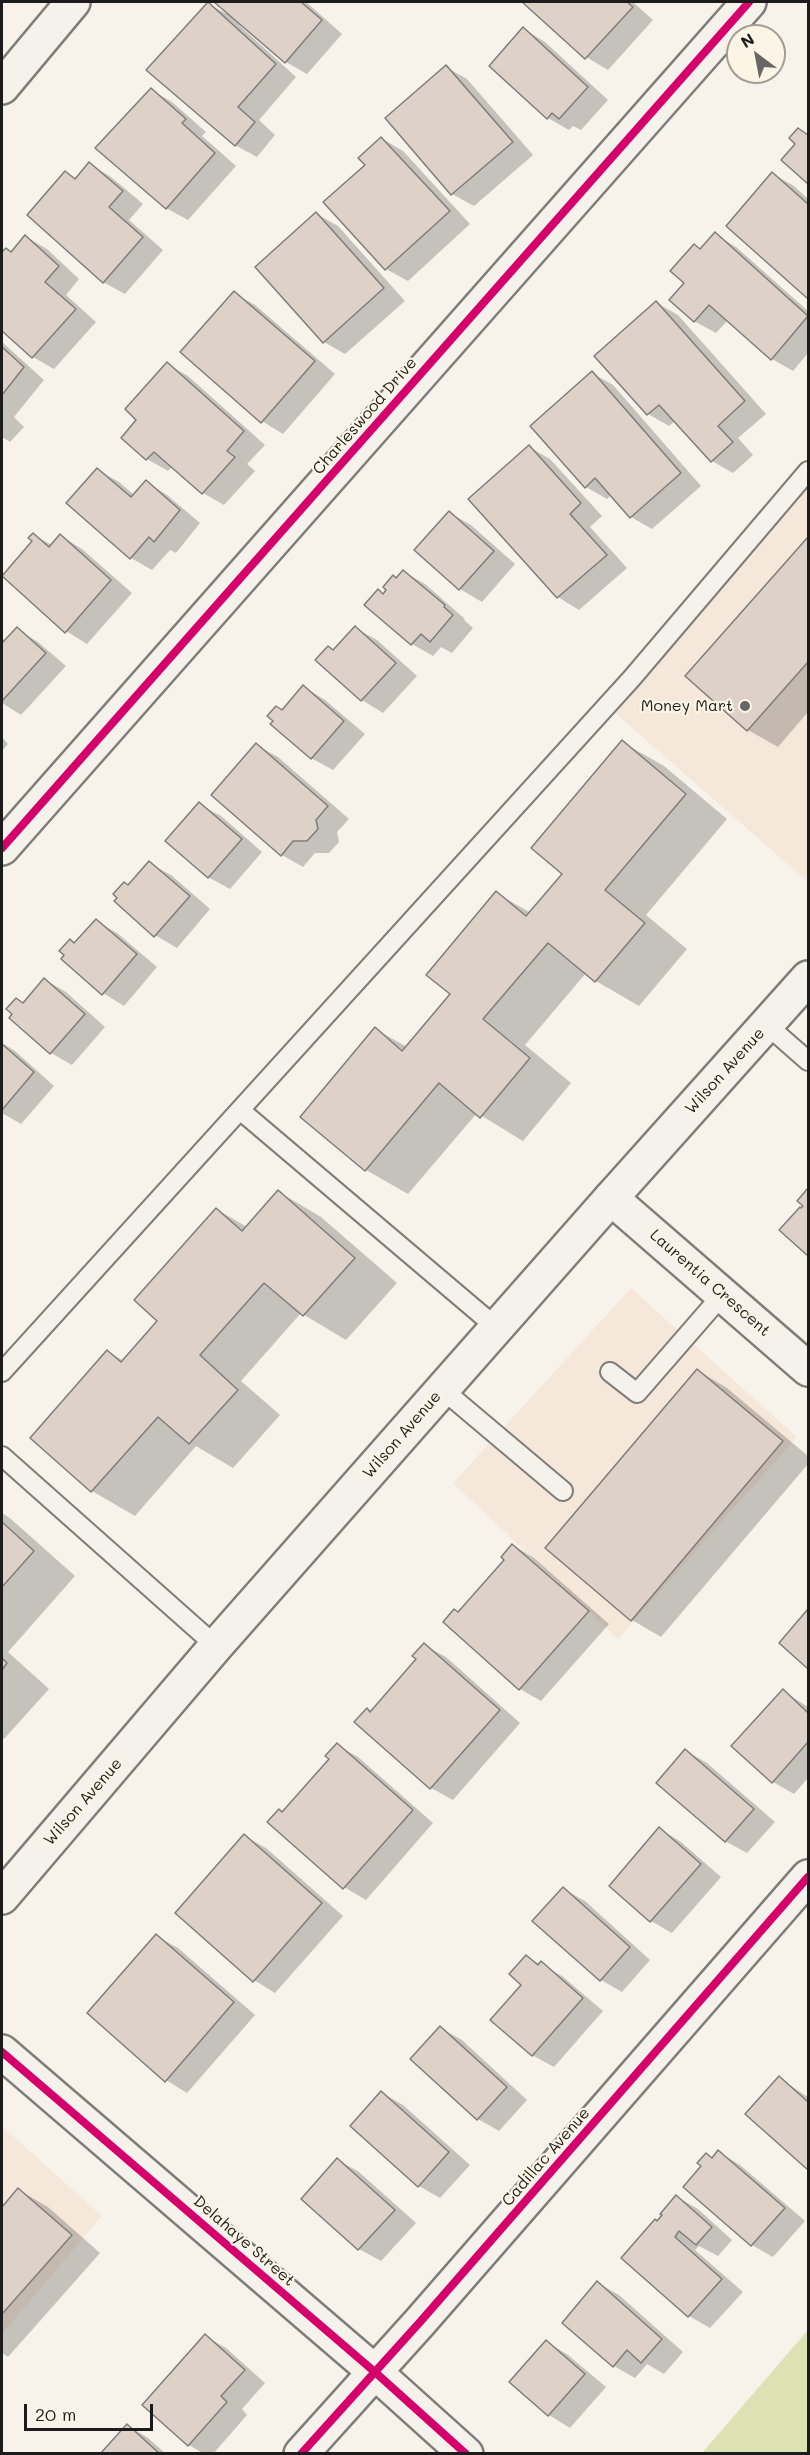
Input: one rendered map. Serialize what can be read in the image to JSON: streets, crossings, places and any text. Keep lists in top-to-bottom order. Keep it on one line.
{"streets":{"street":["Charleswood Drive","Wilson Avenue","Laurentia Crescent","Cadillac Avenue","Delahaye Street"]},"crossings":[["Wilson Avenue","Laurentia Crescent"],["Cadillac Avenue","Delahaye Street"]],"places":["Money Mart"],"scale_bar":"20 m","north":"top left"}
